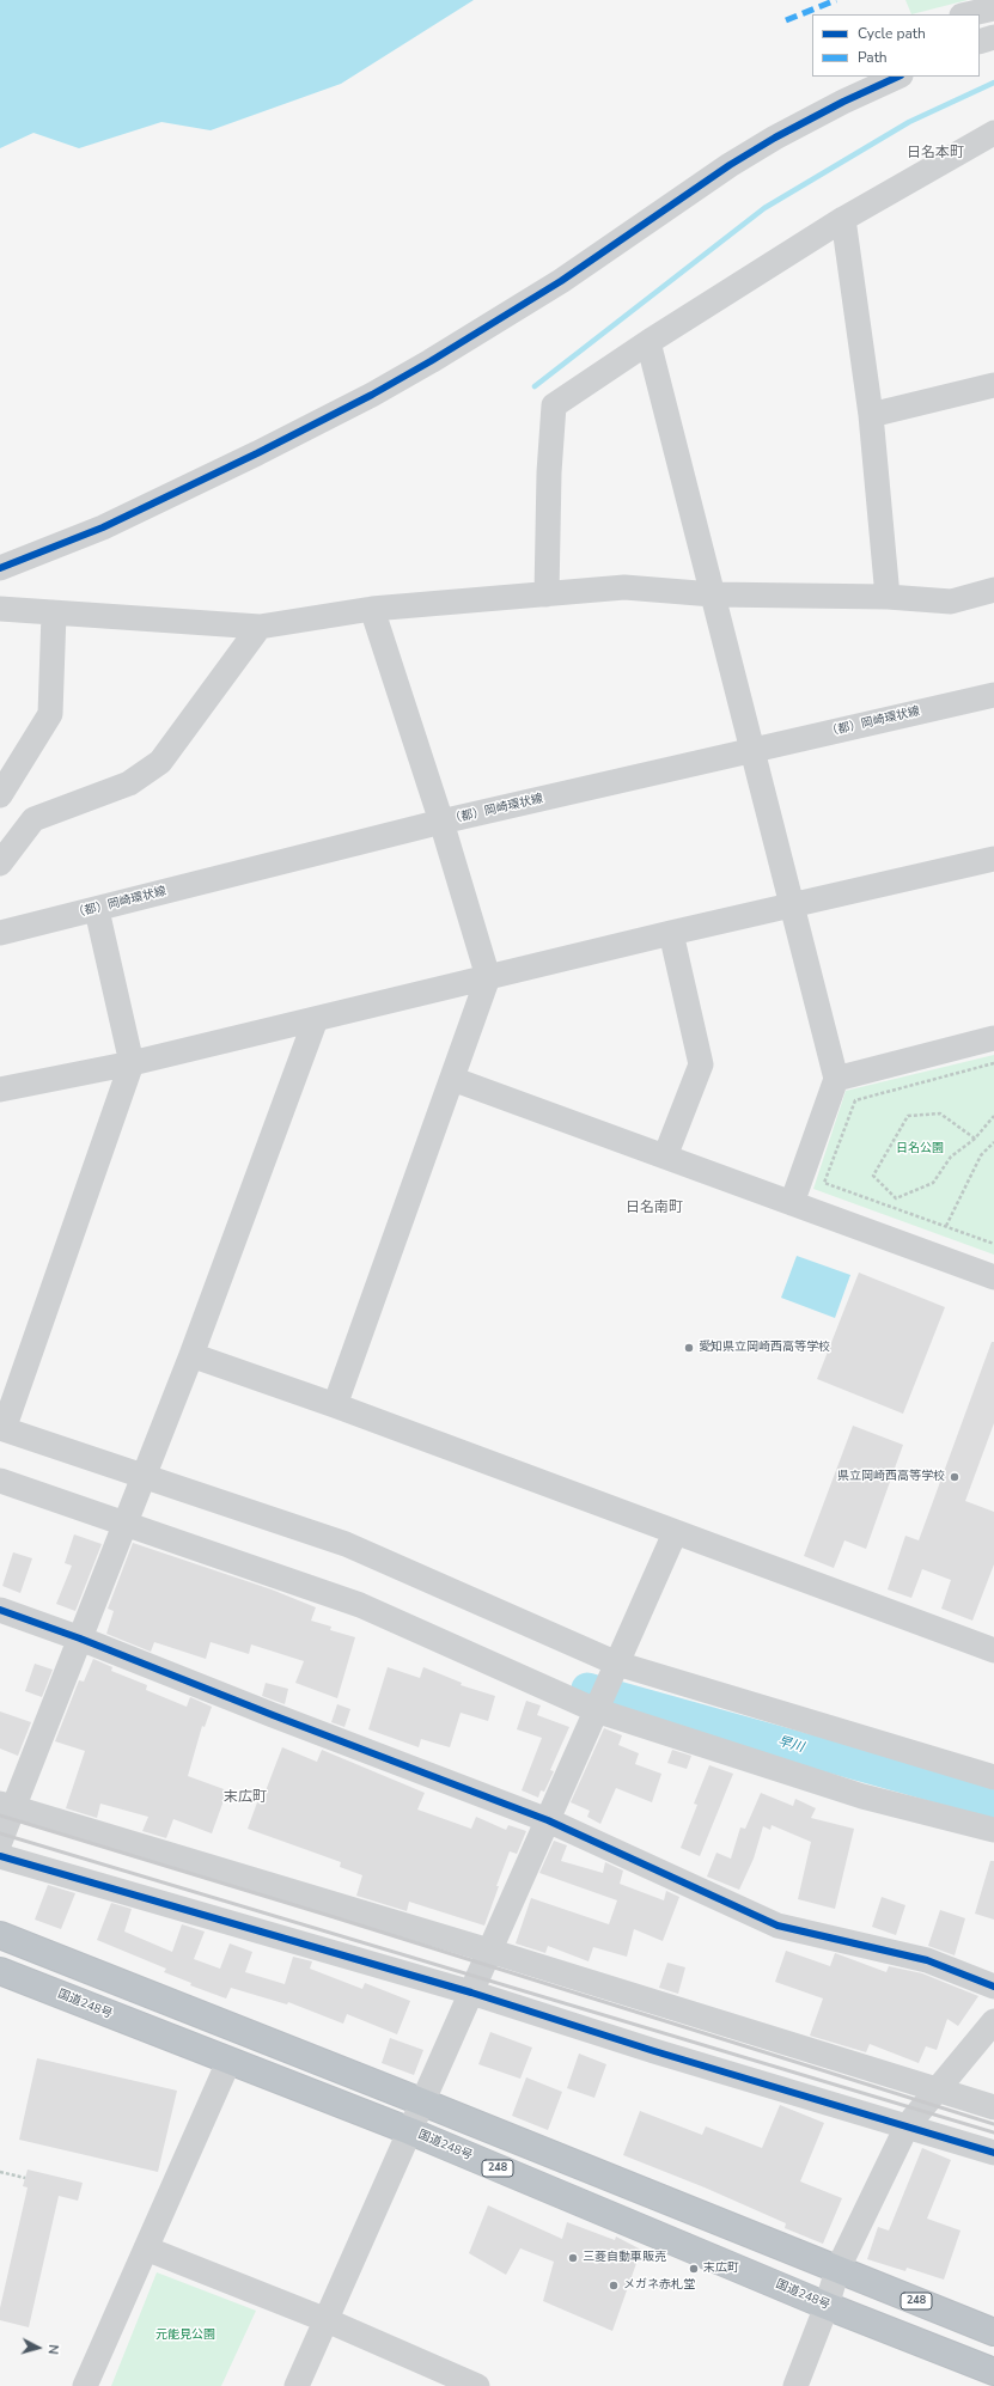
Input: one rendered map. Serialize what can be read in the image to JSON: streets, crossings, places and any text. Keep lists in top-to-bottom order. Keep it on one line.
{"streets":{"highway":["国道248号","248"],"street":["（都）岡崎環状線"]},"districts":["日名本町","日名南町","末広町"],"water":["早川"],"parks":["日名公園","元能見公園"],"places":["愛知県立岡崎西高等学校","県立岡崎西高等学校","三菱自動車販売","末広町","メガネ赤札堂"],"legend":["Cycle path","Path"],"north":"right"}
